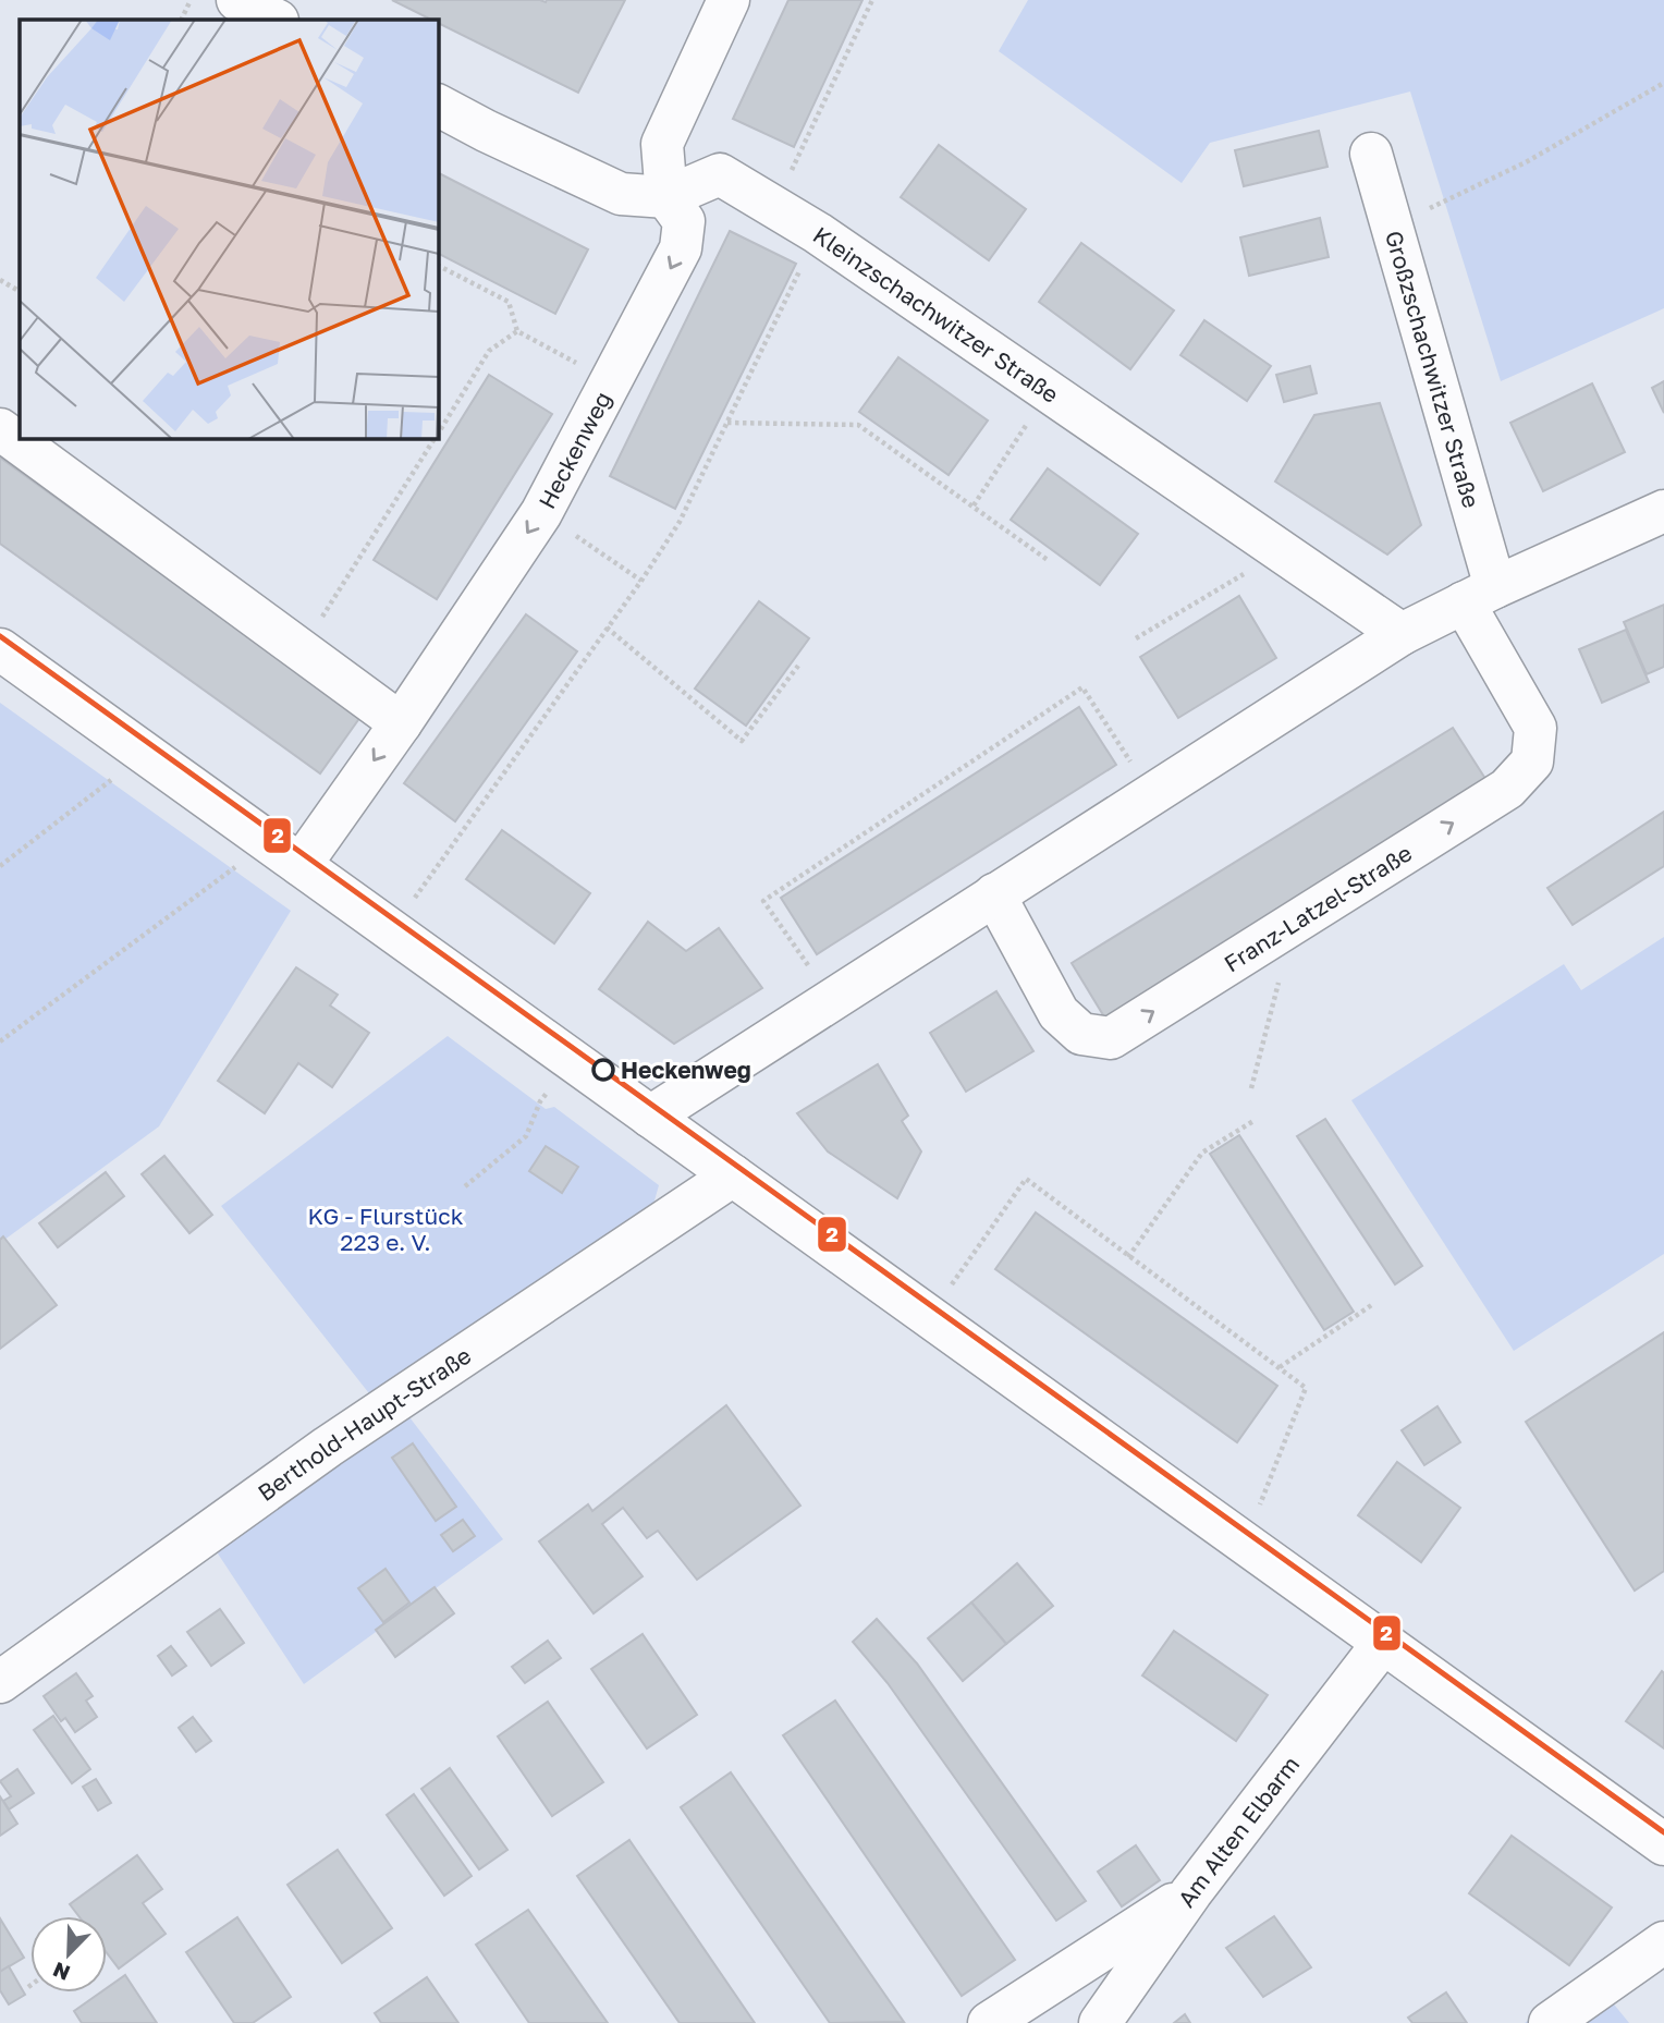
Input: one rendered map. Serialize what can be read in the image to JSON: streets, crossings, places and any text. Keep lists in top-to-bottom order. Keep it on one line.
{"streets":{"street":["Kleinzschachwitzer Straße","Großzschachwitzer Straße","Heckenweg","Franz-Latzel-Straße","Berthold-Haupt-Straße","Am Alten Elbarm"]},"crossings":[["Kleinzschachwitzer Straße","Heckenweg"],["Großzschachwitzer Straße","Franz-Latzel-Straße"]],"one_way":["Heckenweg"],"parks":["KG - Flurstück 223 e. V."],"places":["Heckenweg"],"lines":["transit line 2"],"north":"bottom left"}
